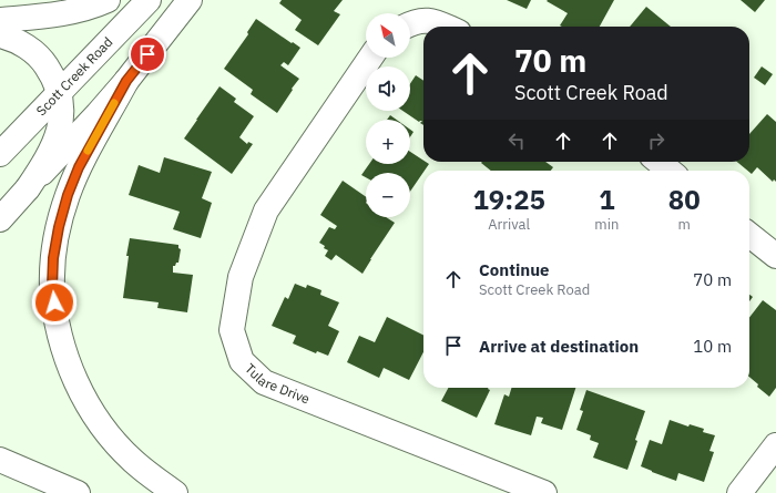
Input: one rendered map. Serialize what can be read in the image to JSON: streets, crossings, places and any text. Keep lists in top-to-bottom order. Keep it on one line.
{"streets":{"main road":["Scott Creek Road","Tulare Drive"]},"north":"top left","page":{"map_buttons":["+","−"],"turn":["70 m","Scott Creek Road"],"eta":["19:25","Arrival","1","min","80","m"],"list":[{"name":"Continue","note":"Scott Creek Road","value":"70 m"},{"name":"Arrive at destination","value":"10 m"}]}}
